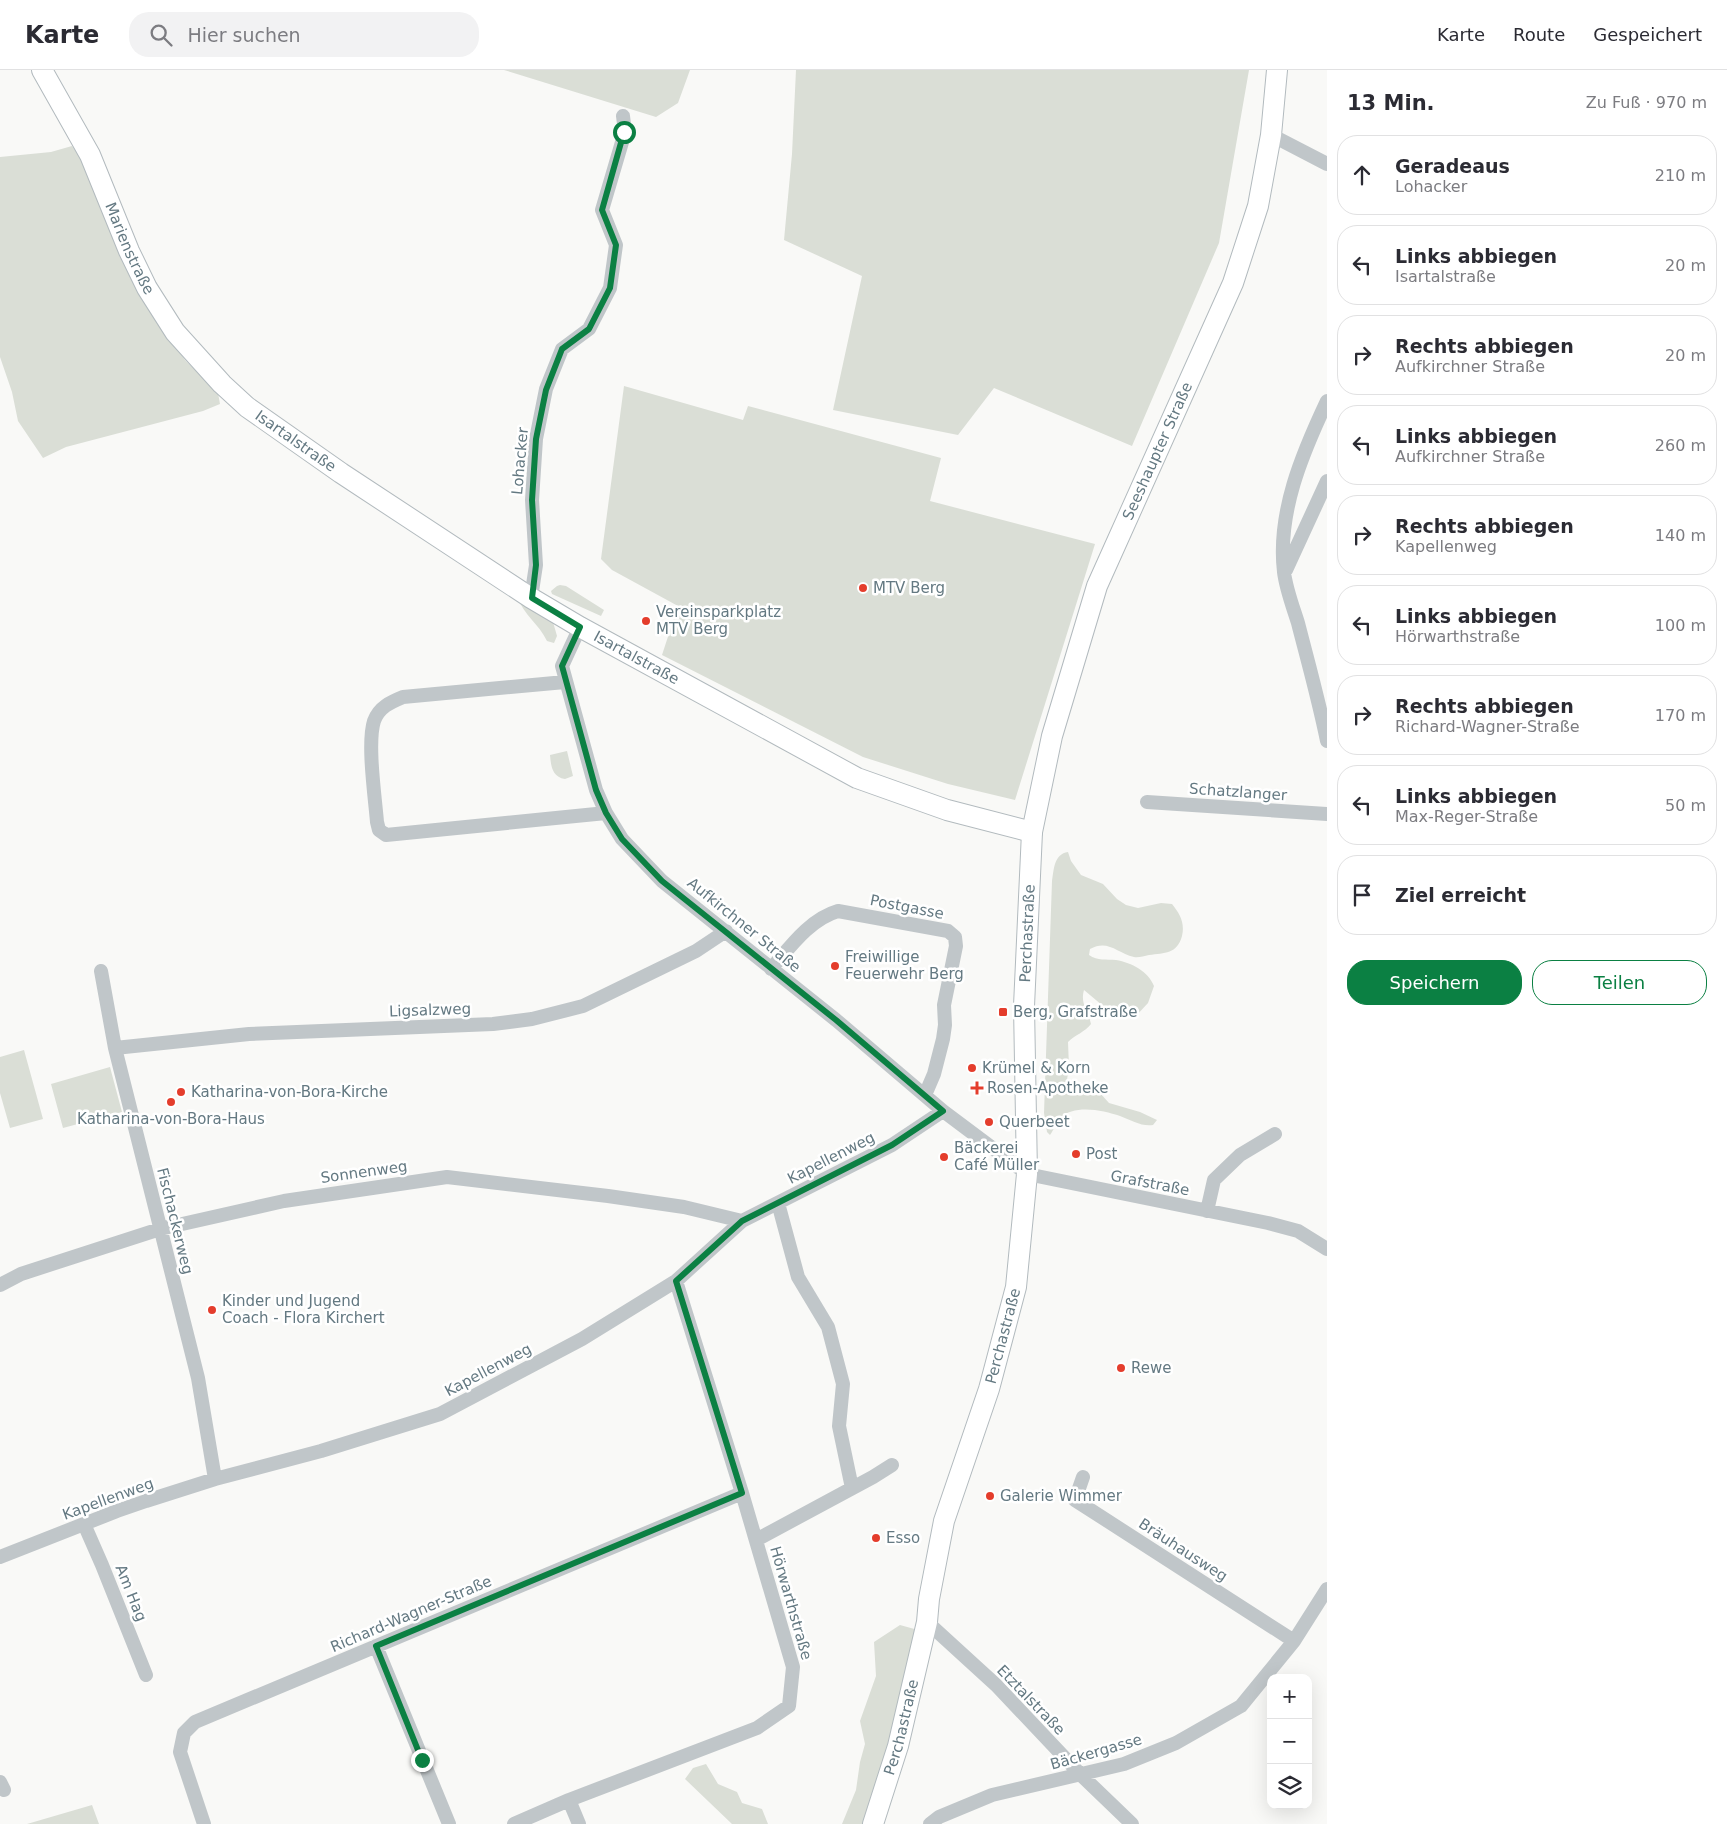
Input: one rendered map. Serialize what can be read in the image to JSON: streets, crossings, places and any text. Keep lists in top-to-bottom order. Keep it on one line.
{"streets":{"main road":["Marienstraße","Isartalstraße","Seeshaupter Straße","Perchastraße"],"street":["Lohacker","Schatzlanger","Postgasse","Aufkirchner Straße","Ligsalzweg","Kapellenweg","Sonnenweg","Grafstraße","Fischackerweg","Bräuhausweg","Am Hag","Hörwarthstraße","Richard-Wagner-Straße","Etztalstraße","Bäckergasse"]},"crossings":[["Marienstraße","Isartalstraße"],["Isartalstraße","Seeshaupter Straße"],["Isartalstraße","Lohacker"],["Isartalstraße","Aufkirchner Straße"],["Isartalstraße","Perchastraße"],["Seeshaupter Straße","Perchastraße"],["Postgasse","Aufkirchner Straße"],["Aufkirchner Straße","Perchastraße"],["Aufkirchner Straße","Ligsalzweg"],["Aufkirchner Straße","Kapellenweg"],["Aufkirchner Straße","Grafstraße"],["Perchastraße","Grafstraße"],["Perchastraße","Etztalstraße"],["Ligsalzweg","Fischackerweg"],["Kapellenweg","Sonnenweg"],["Kapellenweg","Fischackerweg"],["Kapellenweg","Am Hag"],["Kapellenweg","Hörwarthstraße"],["Sonnenweg","Fischackerweg"],["Bräuhausweg","Bäckergasse"],["Hörwarthstraße","Richard-Wagner-Straße"],["Etztalstraße","Bäckergasse"]],"places":{"other":["MTV Berg","Vereinsparkplatz MTV Berg","Freiwillige Feuerwehr Berg","Krümel & Korn","Katharina-von-Bora-Kirche","Katharina-von-Bora-Haus","Querbeet","Post","Bäckerei Café Müller","Kinder und Jugend Coach - Flora Kirchert","Rewe","Galerie Wimmer","Esso"],"transit":["Berg, Grafstraße"],"health":["Rosen-Apotheke"]},"page":{"header":"Karte","search":"Hier suchen","nav":["Karte","Route","Gespeichert"],"heading":["13 Min.","Zu Fuß · 970 m"],"list":[["Geradeaus","Lohacker","210 m"],["Links abbiegen","Isartalstraße","20 m"],["Rechts abbiegen","Aufkirchner Straße","20 m"],["Links abbiegen","Aufkirchner Straße","260 m"],["Rechts abbiegen","Kapellenweg","140 m"],["Links abbiegen","Hörwarthstraße","100 m"],["Rechts abbiegen","Richard-Wagner-Straße","170 m"],["Links abbiegen","Max-Reger-Straße","50 m"],"Ziel erreicht"],"buttons":["Speichern","Teilen"],"map_buttons":["+","−"]}}
